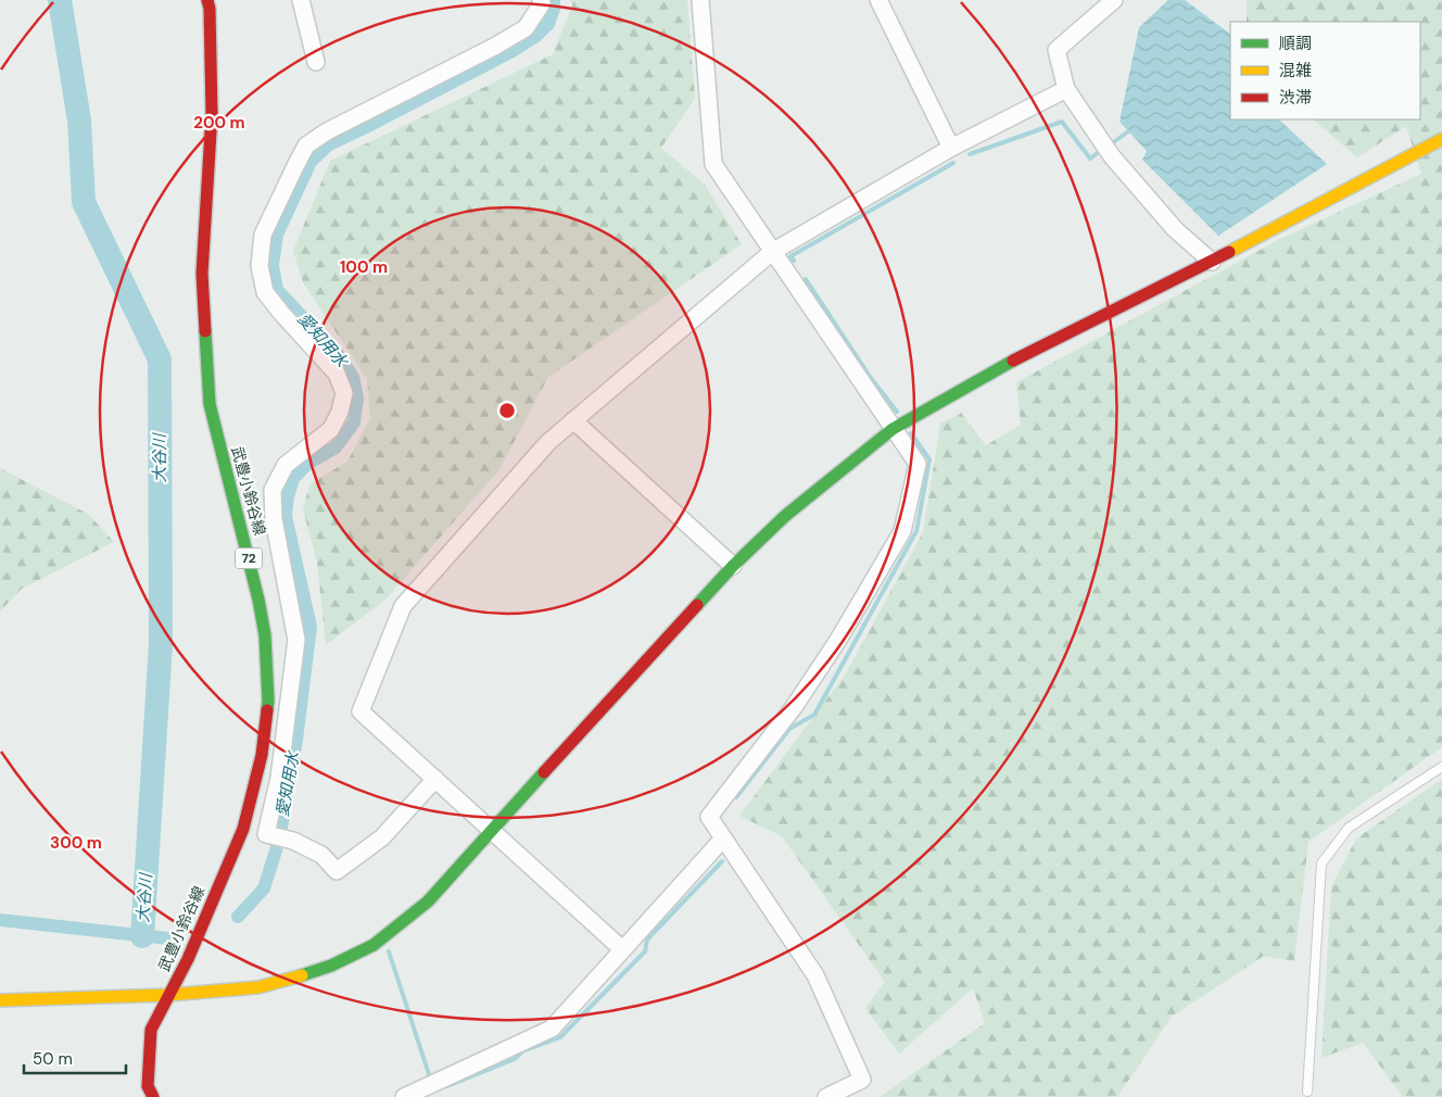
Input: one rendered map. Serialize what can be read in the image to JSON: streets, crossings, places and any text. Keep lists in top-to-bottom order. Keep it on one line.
{"streets":{"street":["武豊小鈴谷線","72"]},"water":["愛知用水","大谷川"],"legend":["順調","混雑","渋滞"],"scale_bar":"50 m","rings":["200 m","100 m","300 m"]}
